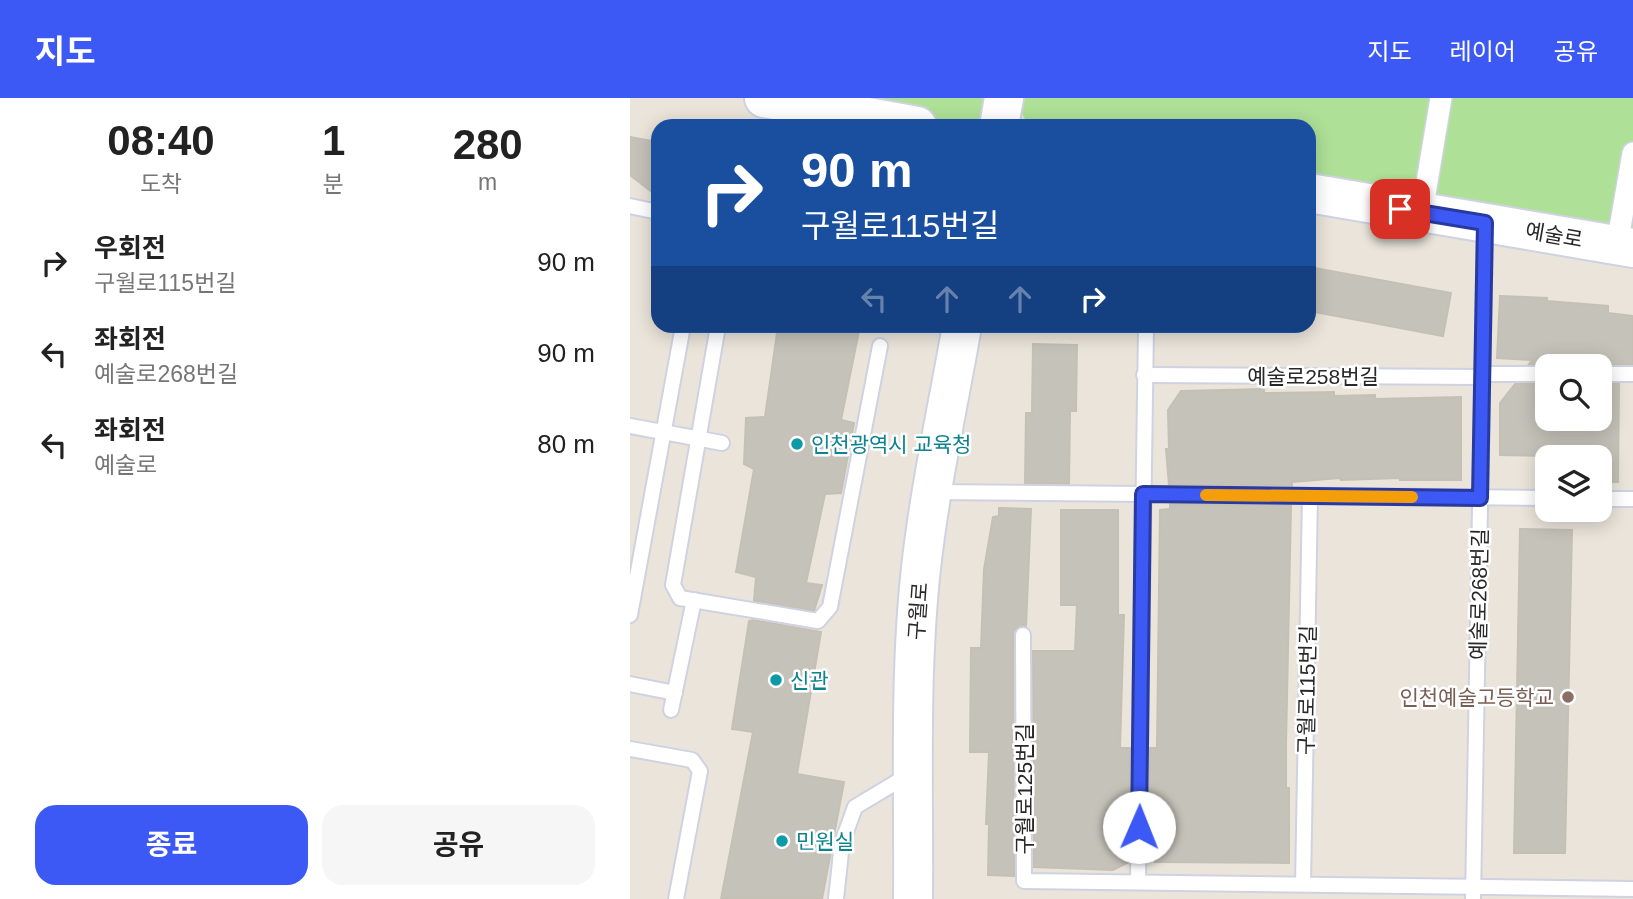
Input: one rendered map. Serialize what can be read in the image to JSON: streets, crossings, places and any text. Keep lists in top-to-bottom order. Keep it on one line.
{"streets":{"main road":["예술로","구월로"],"lane":["예술로258번길","예술로268번길","구월로115번길","구월로125번길"]},"crossings":[["예술로","예술로268번길"],["예술로258번길","예술로268번길"],["예술로268번길","구월로125번길"],["구월로115번길","구월로125번길"]],"places":["인천광역시 교육청","신관","인천예술고등학교","민원실"],"page":{"header":"지도","nav":["지도","레이어","공유"],"eta":["08:40","도착","1","분","280","m"],"turn":["90 m","구월로115번길"],"list":[{"name":"우회전","note":"구월로115번길","value":"90 m"},{"name":"좌회전","note":"예술로268번길","value":"90 m"},{"name":"좌회전","note":"예술로","value":"80 m"}],"buttons":["종료","공유"]}}
